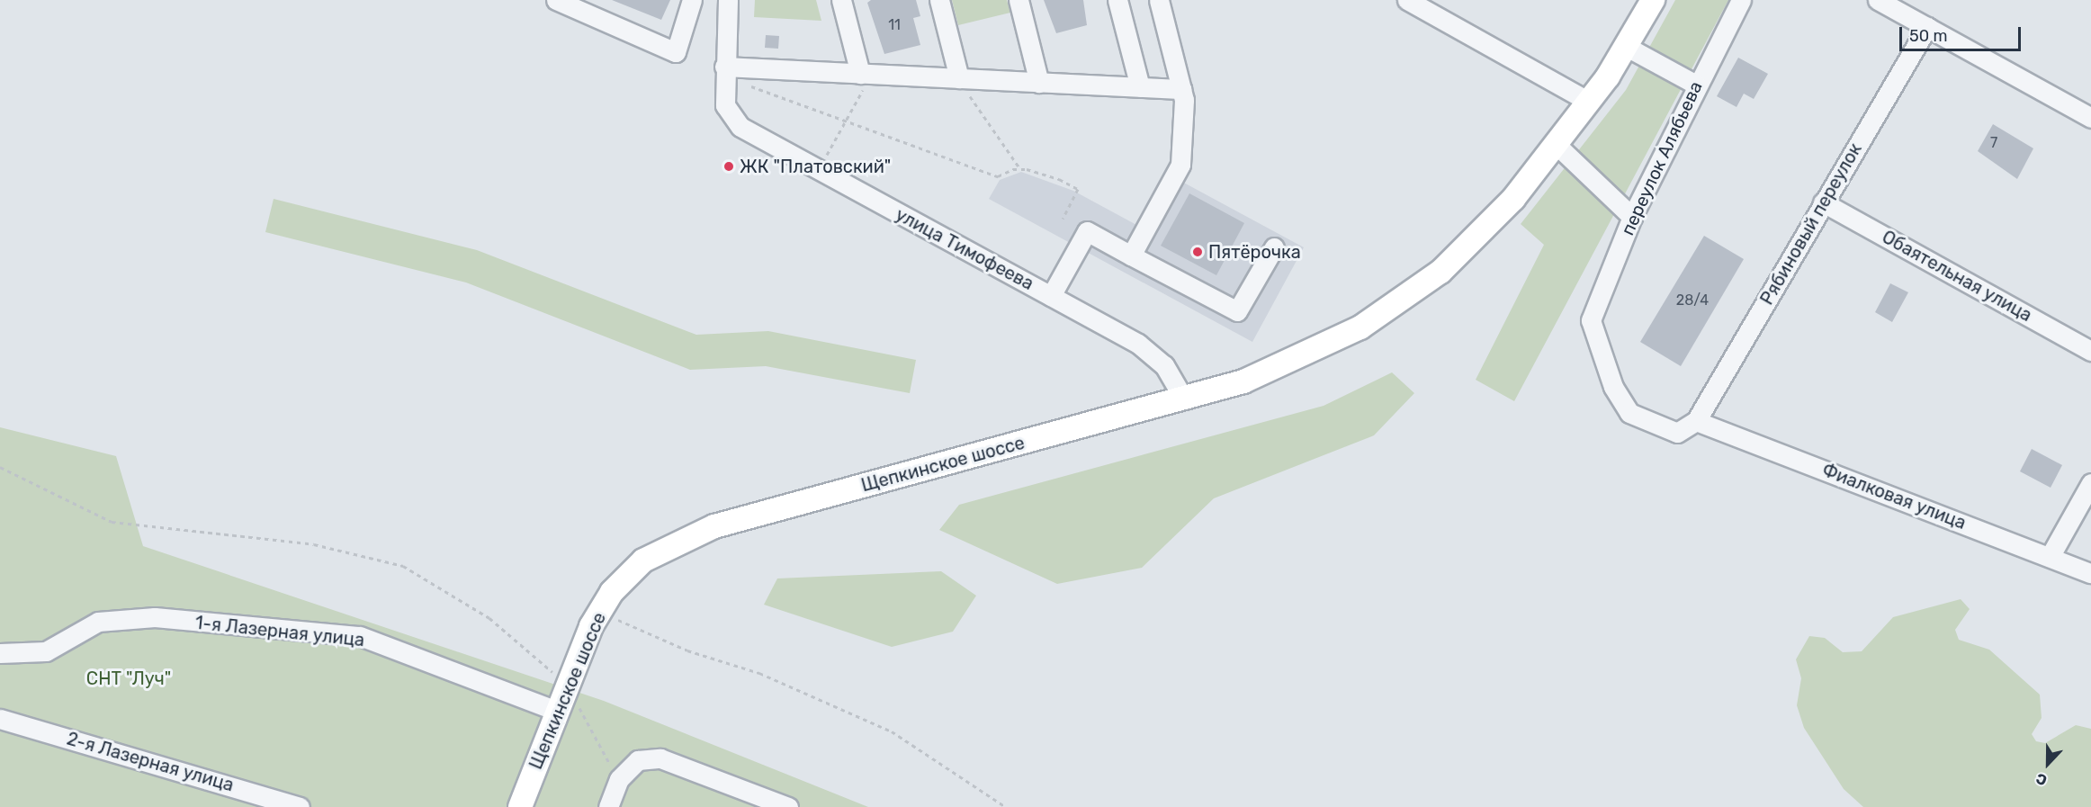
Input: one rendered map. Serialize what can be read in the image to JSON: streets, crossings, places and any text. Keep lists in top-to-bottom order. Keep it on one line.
{"streets":{"main road":["Щепкинское шоссе"],"street":["переулок Алябьева","Рябиновый переулок","улица Тимофеева","Обаятельная улица","Фиалковая улица","1-я Лазерная улица","2-я Лазерная улица"]},"crossings":[["переулок Алябьева","Рябиновый переулок"],["переулок Алябьева","Фиалковая улица"],["Рябиновый переулок","Обаятельная улица"],["Рябиновый переулок","Фиалковая улица"],["улица Тимофеева","Щепкинское шоссе"],["Щепкинское шоссе","1-я Лазерная улица"]],"parks":["СНТ \"Луч\""],"places":["ЖК \"Платовский\"","Пятёрочка"],"house_numbers":["11","7","28/4"],"scale_bar":"50 m","north":"bottom"}
